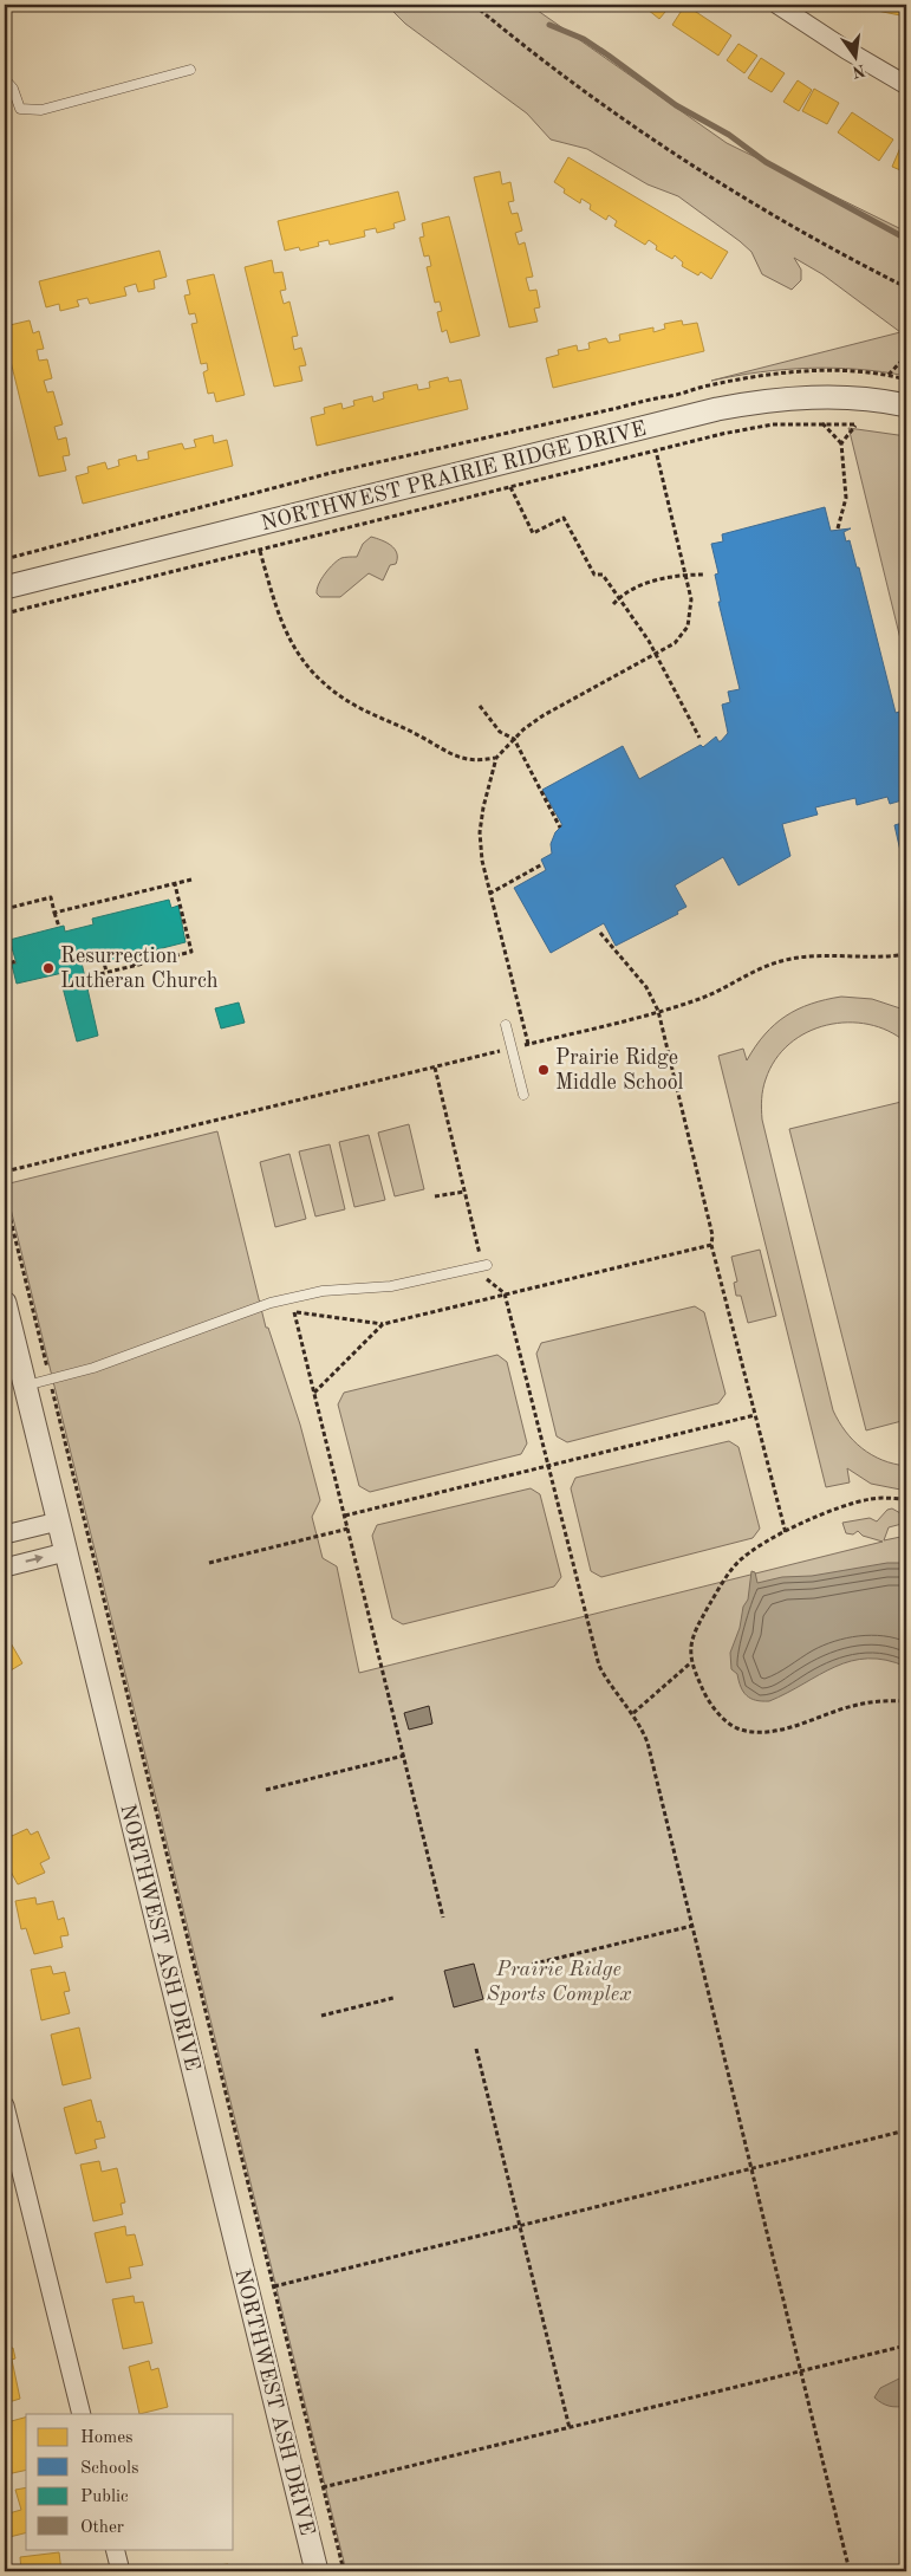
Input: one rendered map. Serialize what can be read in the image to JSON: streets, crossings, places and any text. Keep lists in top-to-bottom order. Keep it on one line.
{"streets":{"street":["NORTHWEST PRAIRIE RIDGE DRIVE","NORTHWEST ASH DRIVE"]},"parks":["Prairie Ridge Sports Complex"],"places":["Resurrection Lutheran Church","Prairie Ridge Middle School"],"legend":["Homes","Schools","Public","Other"],"north":"bottom"}
